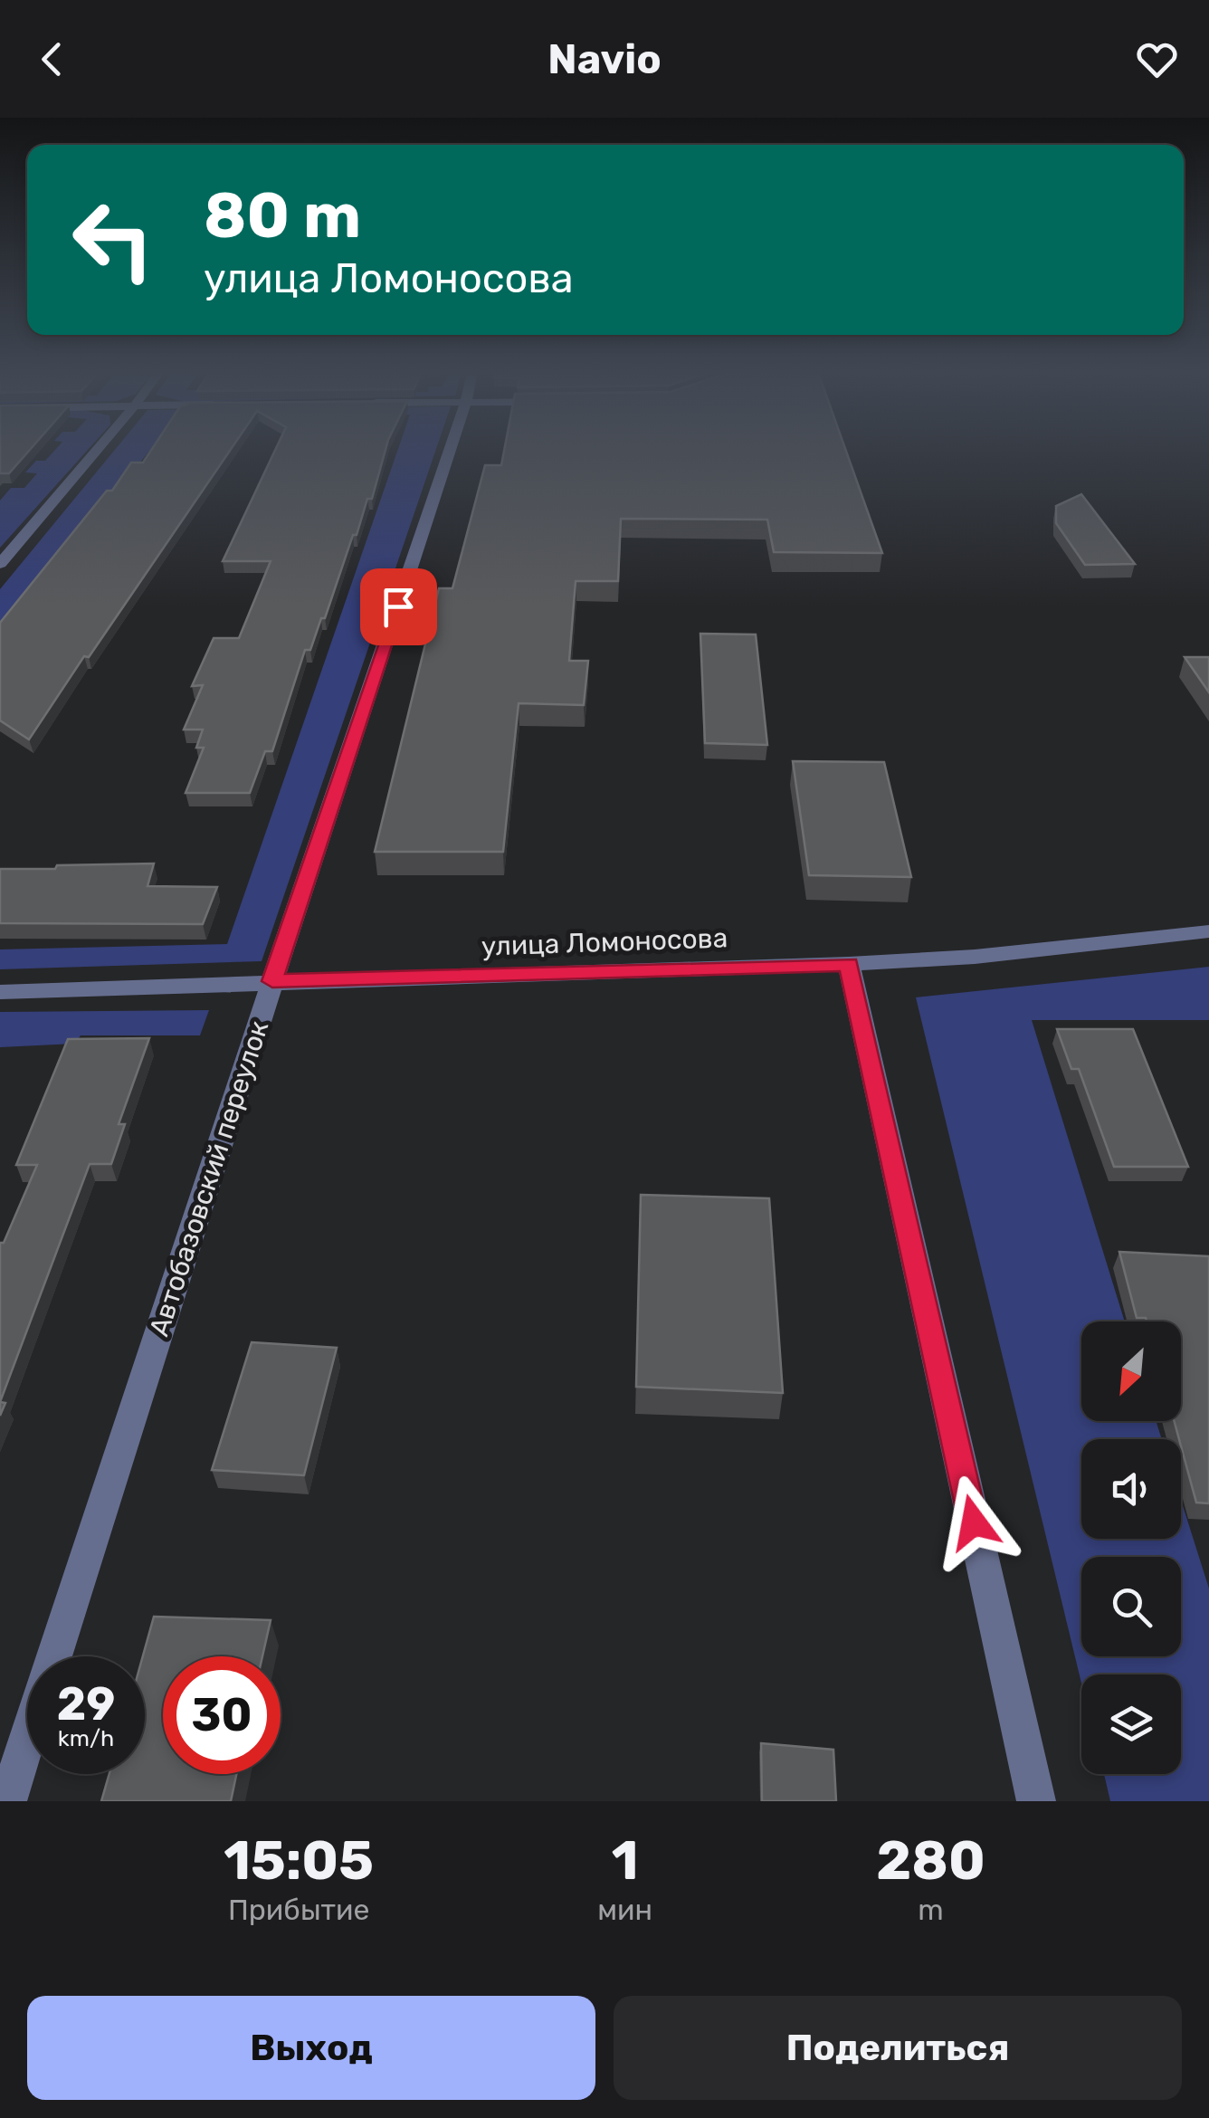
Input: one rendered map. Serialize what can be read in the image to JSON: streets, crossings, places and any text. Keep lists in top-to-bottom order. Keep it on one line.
{"streets":{"street":["улица Ломоносова","Автобазовский переулок"]},"crossings":[["улица Ломоносова","Автобазовский переулок"]],"north":"bottom left","page":{"header":"Navio","turn":["80 m","улица Ломоносова"],"speed":"29 km/h","limit":"30","eta":["15:05","Прибытие","1","мин","280","m"],"buttons":["Выход","Поделиться"]}}
